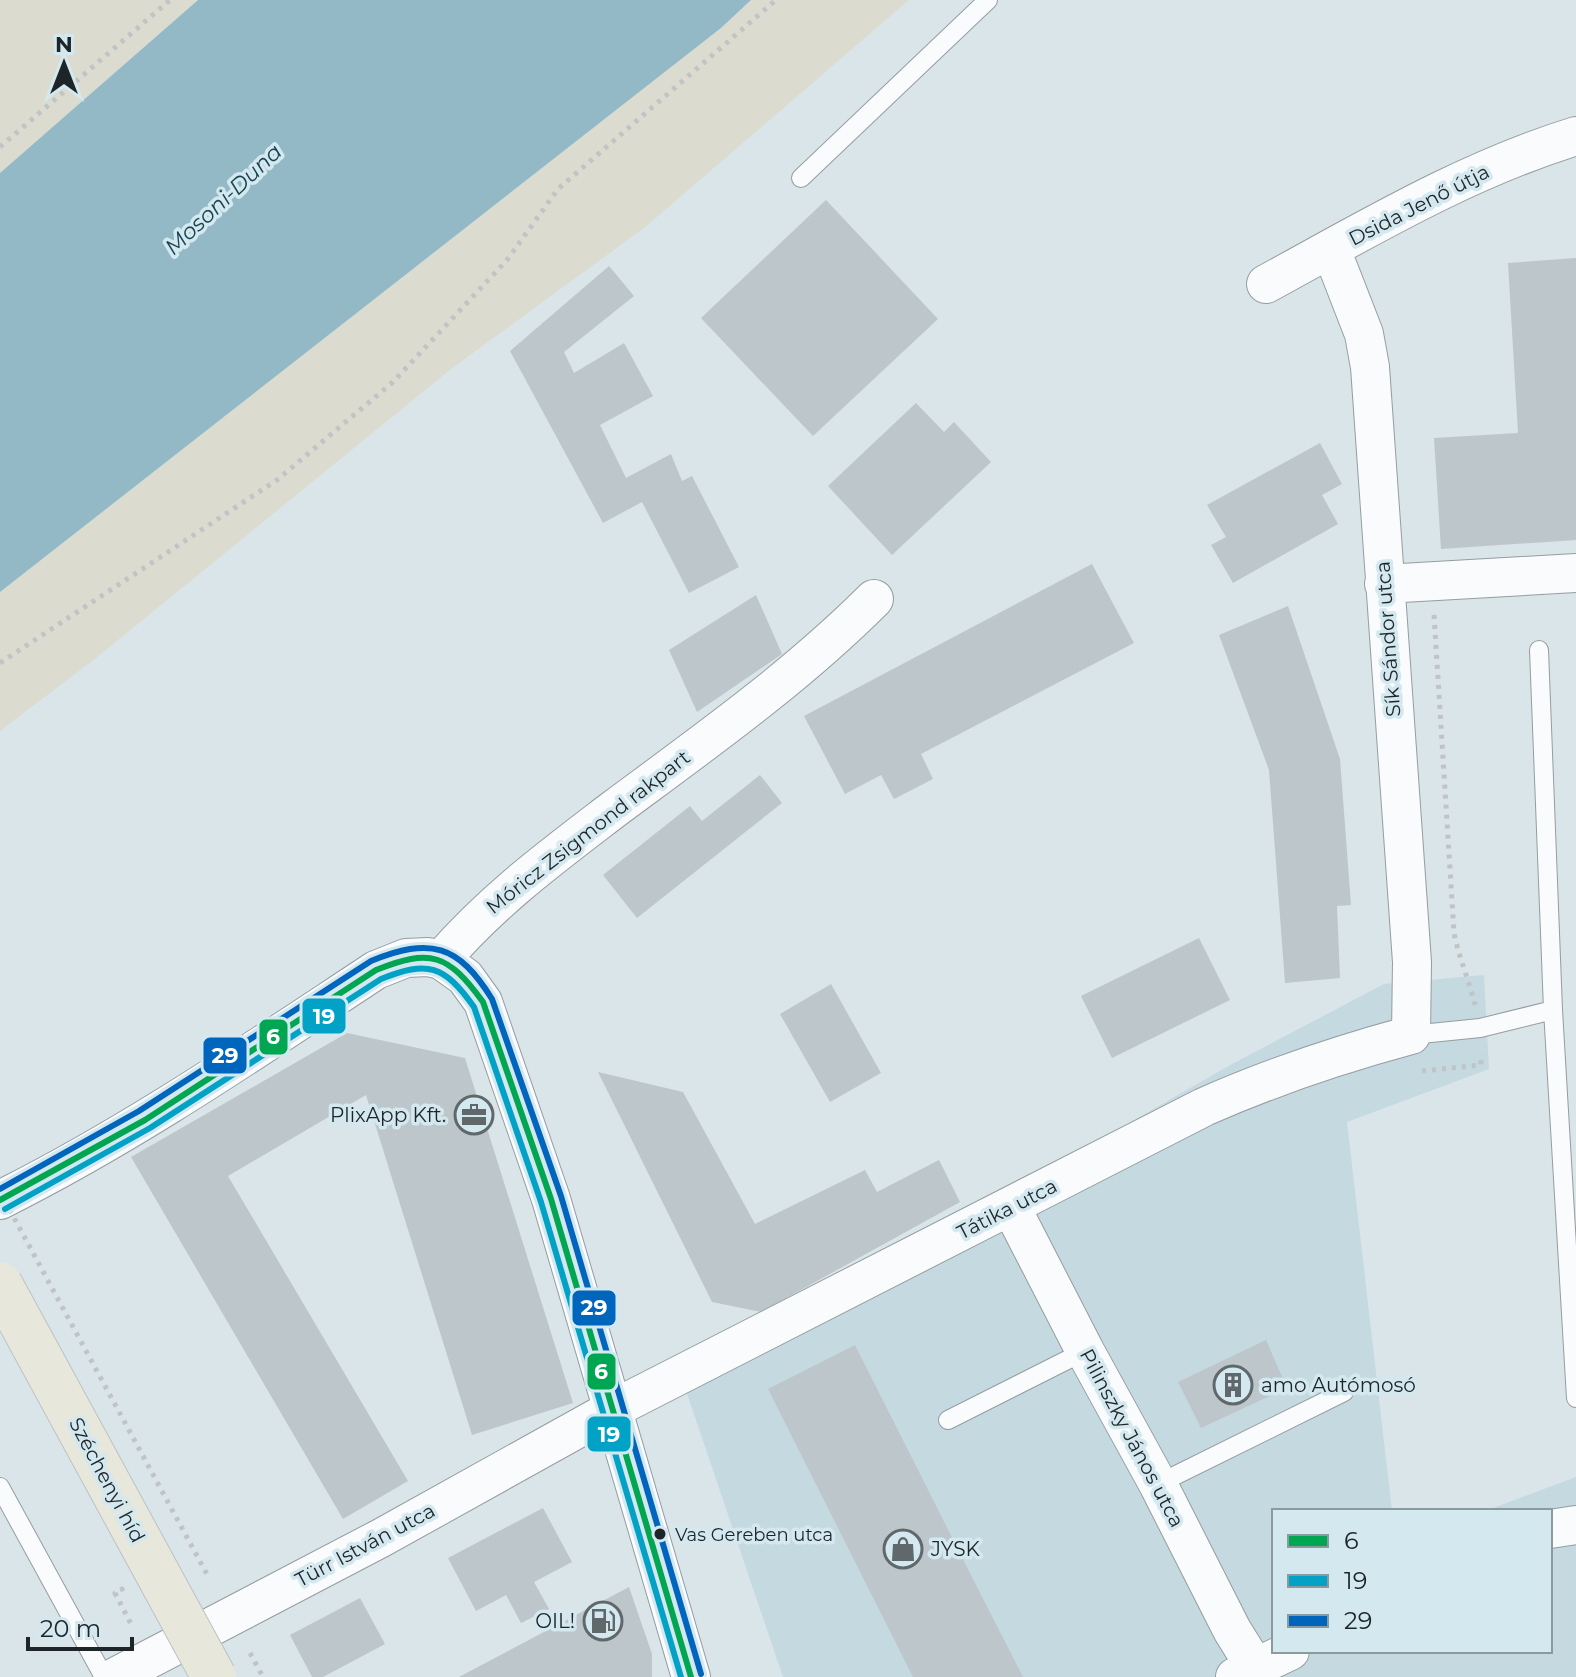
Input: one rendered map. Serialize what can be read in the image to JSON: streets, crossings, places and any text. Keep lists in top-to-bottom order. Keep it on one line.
{"streets":{"main road":["Széchenyi híd"],"street":["Dsida Jenő útja","Sík Sándor utca","Móricz Zsigmond rakpart","Tátika utca","Pilinszky János utca","Türr István utca"]},"crossings":[["Dsida Jenő útja","Sík Sándor utca"],["Sík Sándor utca","Tátika utca"],["Tátika utca","Pilinszky János utca"],["Tátika utca","Türr István utca"]],"water":["Mosoni-Duna"],"places":{"office":["PlixApp Kft."],"building":["amo Autómosó"],"other":["Vas Gereben utca"],"shop":["JYSK"],"fuel station":["OIL!"]},"lines":["transit line 29","transit line 6","transit line 19"],"legend":["6","19","29"],"scale_bar":"20 m","north":"top"}
